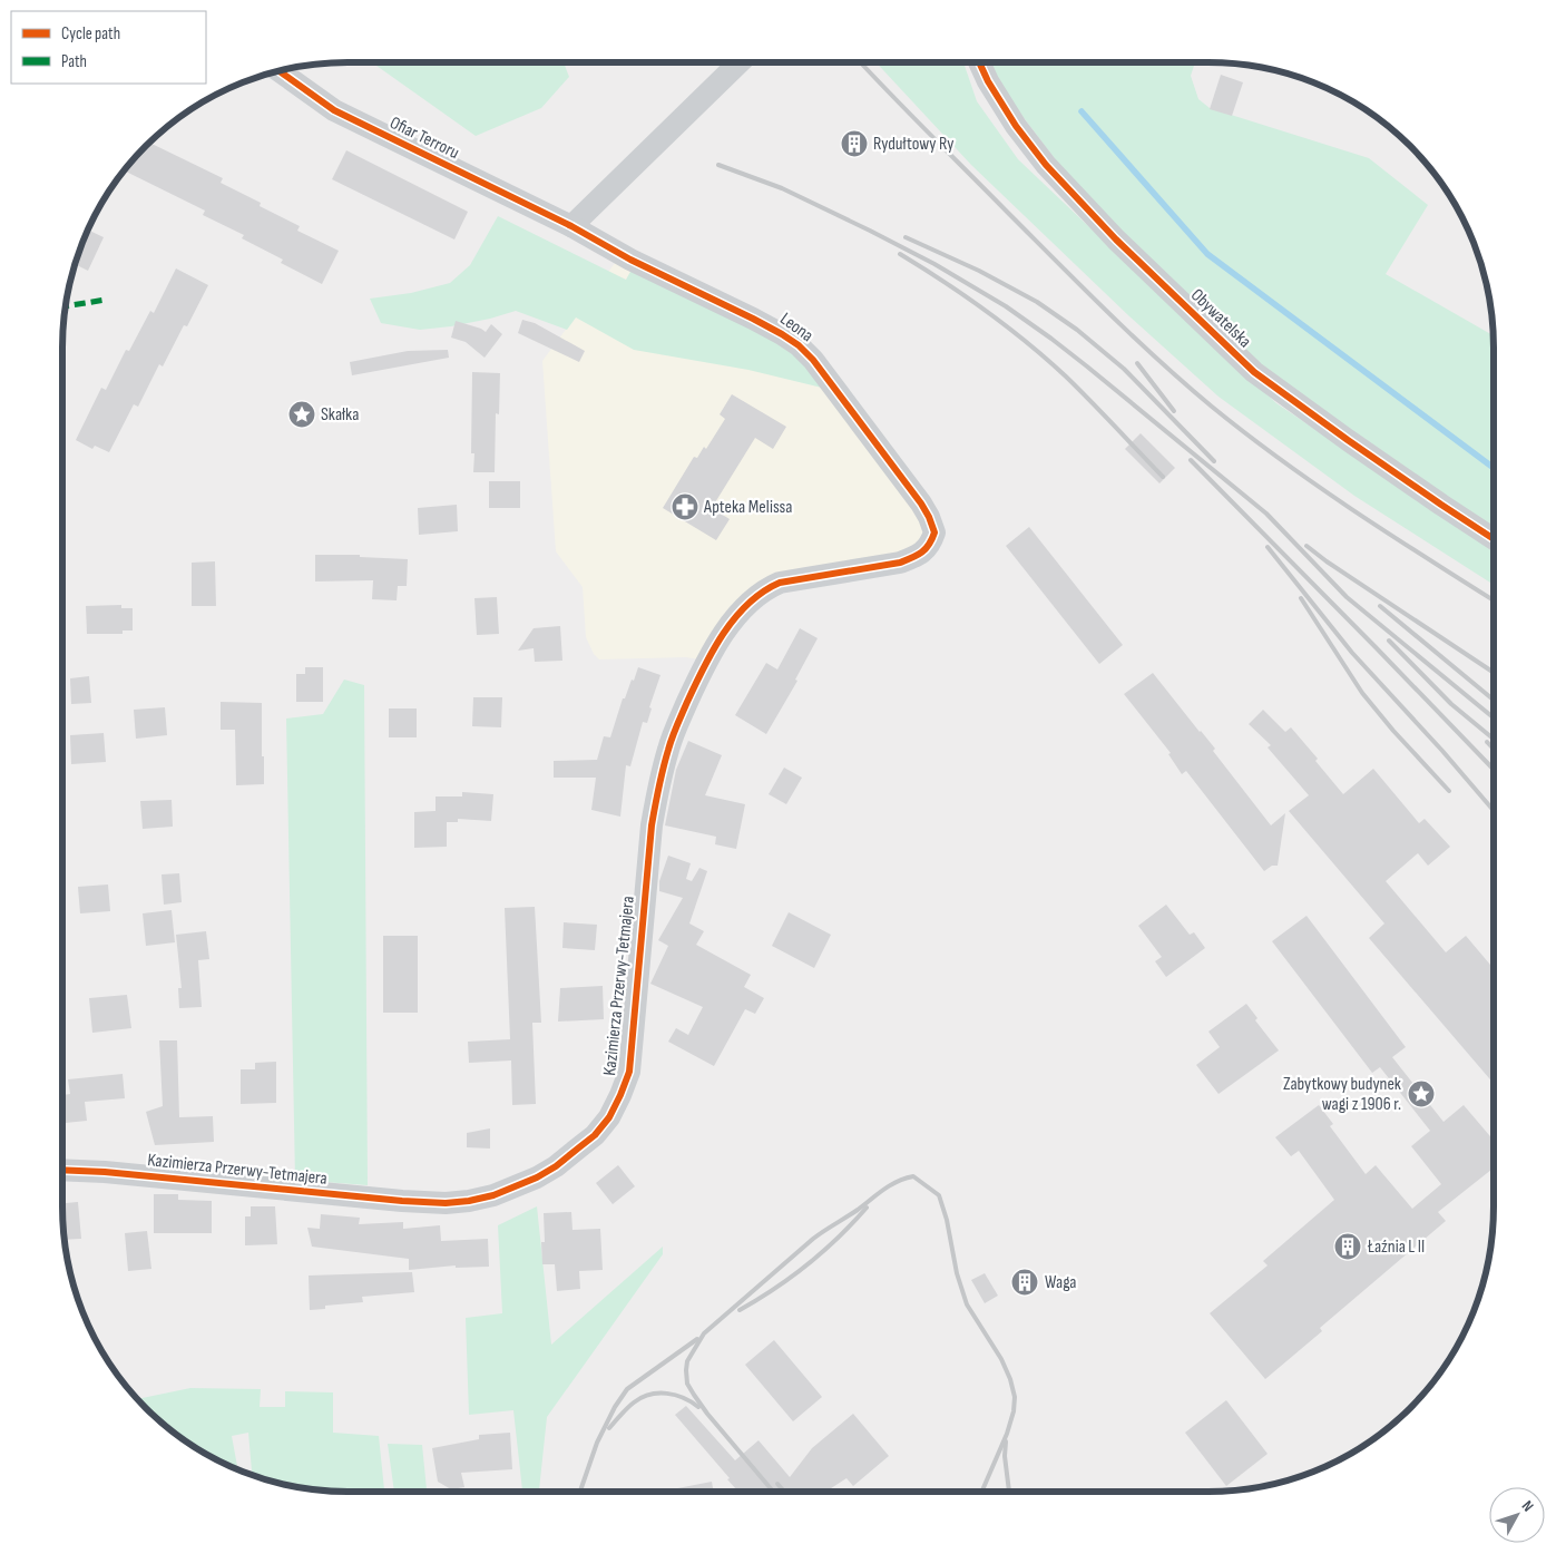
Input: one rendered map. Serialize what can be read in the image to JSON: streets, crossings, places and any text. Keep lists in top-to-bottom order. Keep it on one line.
{"streets":{"street":["Ofiar Terroru","Obywatelska","Leona","Kazimierza Przerwy-Tetmajera"]},"crossings":[["Ofiar Terroru","Leona"],["Leona","Kazimierza Przerwy-Tetmajera"]],"places":{"building":["Rydułtowy Ry","Łaźnia L II","Waga"],"place":["Skałka","Zabytkowy budynek wagi z 1906 r."],"pharmacy":["Apteka Melissa"]},"legend":["Cycle path","Path"],"north":"top right"}
